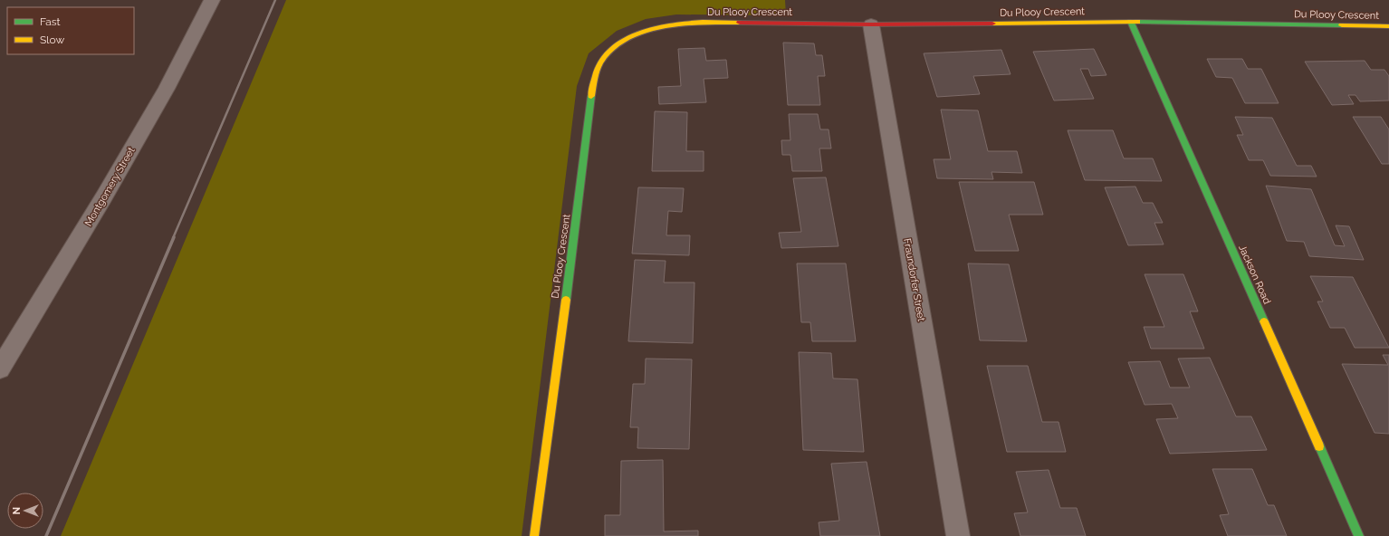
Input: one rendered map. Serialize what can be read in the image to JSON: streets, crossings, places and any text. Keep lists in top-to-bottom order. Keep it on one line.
{"streets":{"street":["Du Plooy Crescent","Montgomery Street","Jackson Road","Fraundorfer Street"]},"crossings":[["Du Plooy Crescent","Jackson Road"],["Du Plooy Crescent","Fraundorfer Street"]],"legend":["Fast","Slow"],"north":"left"}
